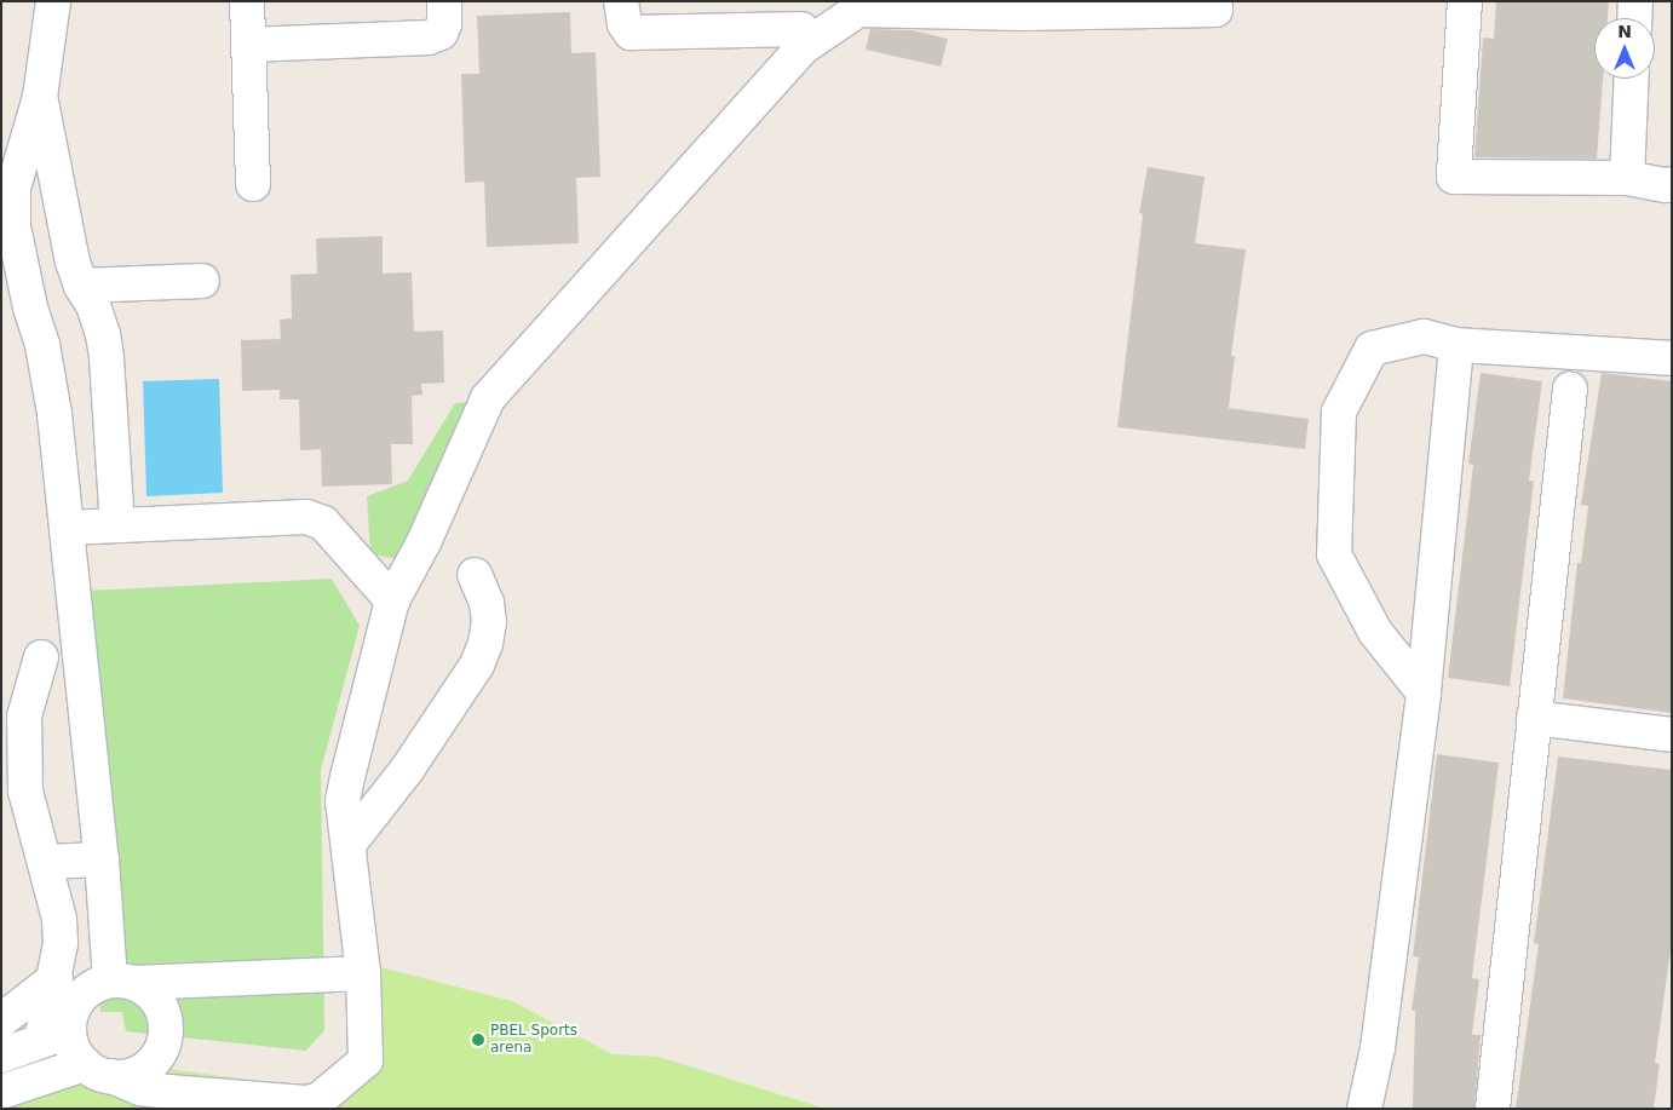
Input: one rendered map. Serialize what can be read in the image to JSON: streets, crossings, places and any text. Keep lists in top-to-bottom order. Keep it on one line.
{"places":["PBEL Sports arena"],"north":"top"}
